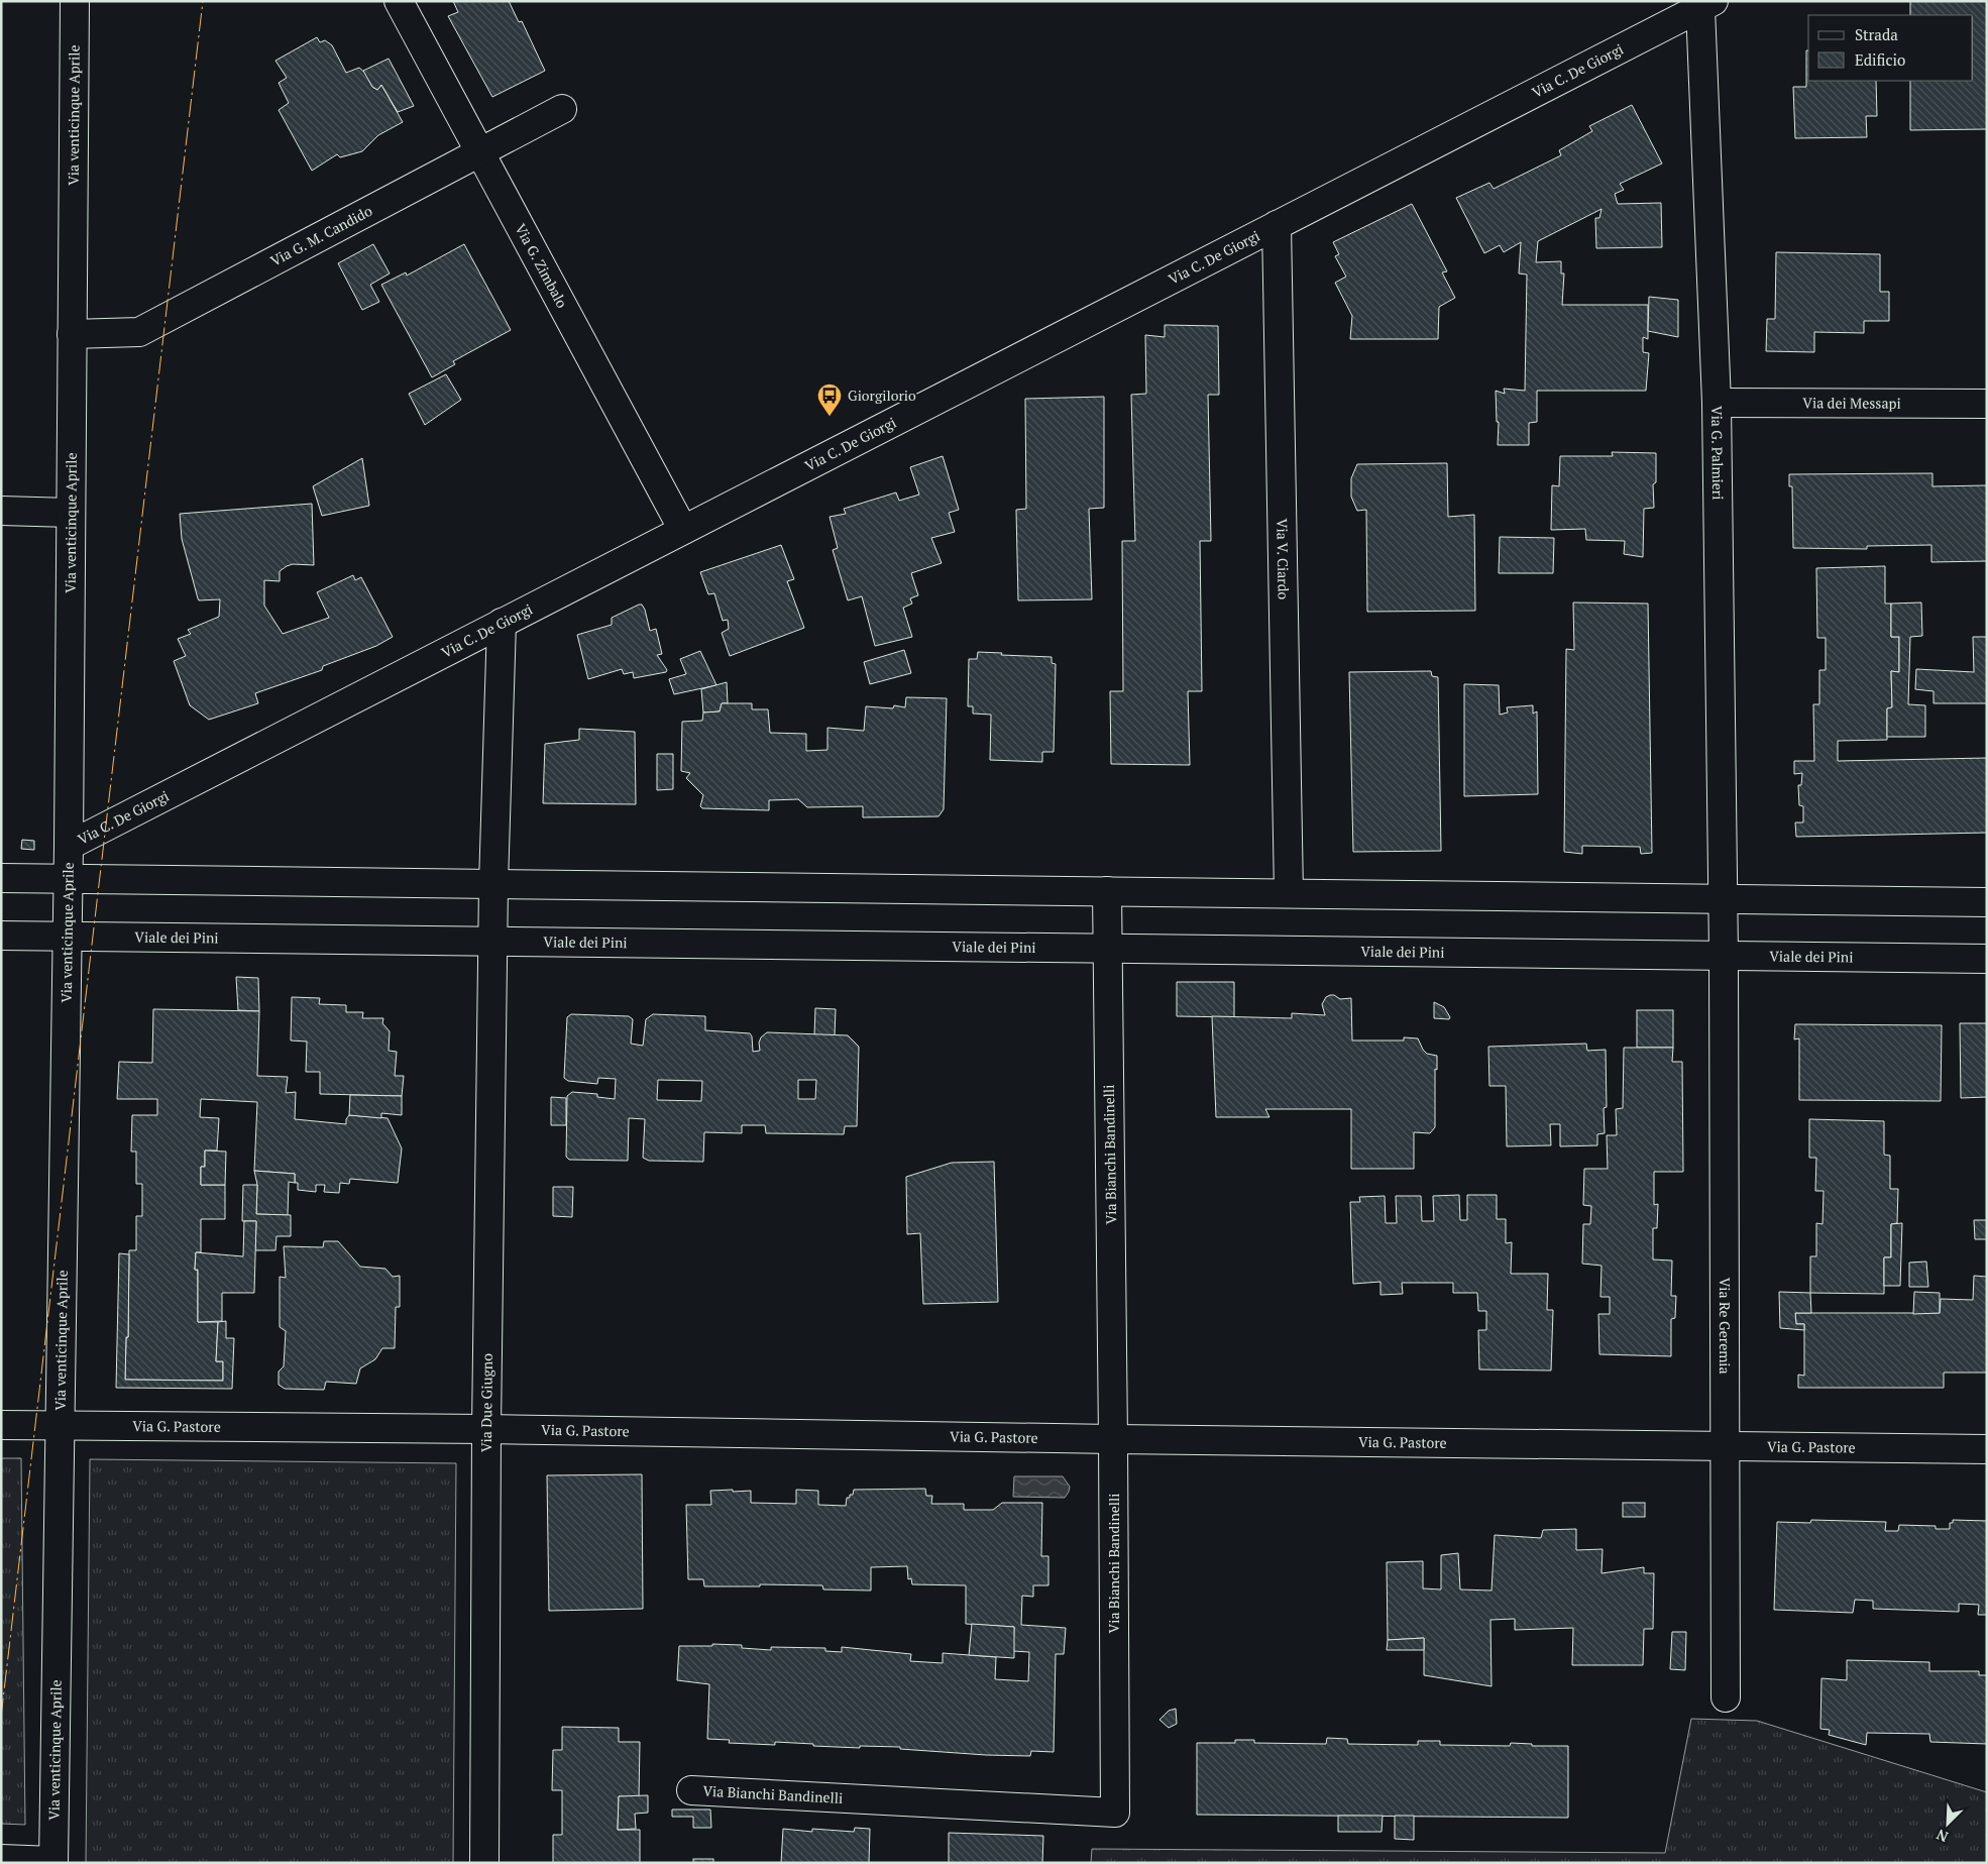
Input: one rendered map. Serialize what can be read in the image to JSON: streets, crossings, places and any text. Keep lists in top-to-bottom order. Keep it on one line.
{"streets":{"street":["Via C. De Giorgi","Via venticinque Aprile","Via G. M. Candido","Via G. Zimbalo","Via dei Messapi","Via G. Palmieri","Via V. Ciardo","Viale dei Pini","Via Bianchi Bandinelli","Via Re Geremia","Via Due Giugno","Via G. Pastore"]},"crossings":[["Via C. De Giorgi","Via venticinque Aprile"],["Via C. De Giorgi","Via G. Zimbalo"],["Via C. De Giorgi","Via G. Palmieri"],["Via C. De Giorgi","Via V. Ciardo"],["Via C. De Giorgi","Via Due Giugno"],["Via venticinque Aprile","Via G. M. Candido"],["Via venticinque Aprile","Viale dei Pini"],["Via venticinque Aprile","Via G. Pastore"],["Via G. M. Candido","Via G. Zimbalo"],["Via dei Messapi","Via G. Palmieri"],["Via G. Palmieri","Viale dei Pini"],["Via G. Palmieri","Via Re Geremia"],["Viale dei Pini","Via Bianchi Bandinelli"],["Viale dei Pini","Via Re Geremia"],["Viale dei Pini","Via Due Giugno"],["Via Bianchi Bandinelli","Via G. Pastore"],["Via Re Geremia","Via G. Pastore"],["Via Due Giugno","Via G. Pastore"]],"places":{"bus stop":["Giorgilorio"]},"legend":["Strada","Edificio"],"north":"bottom left"}
